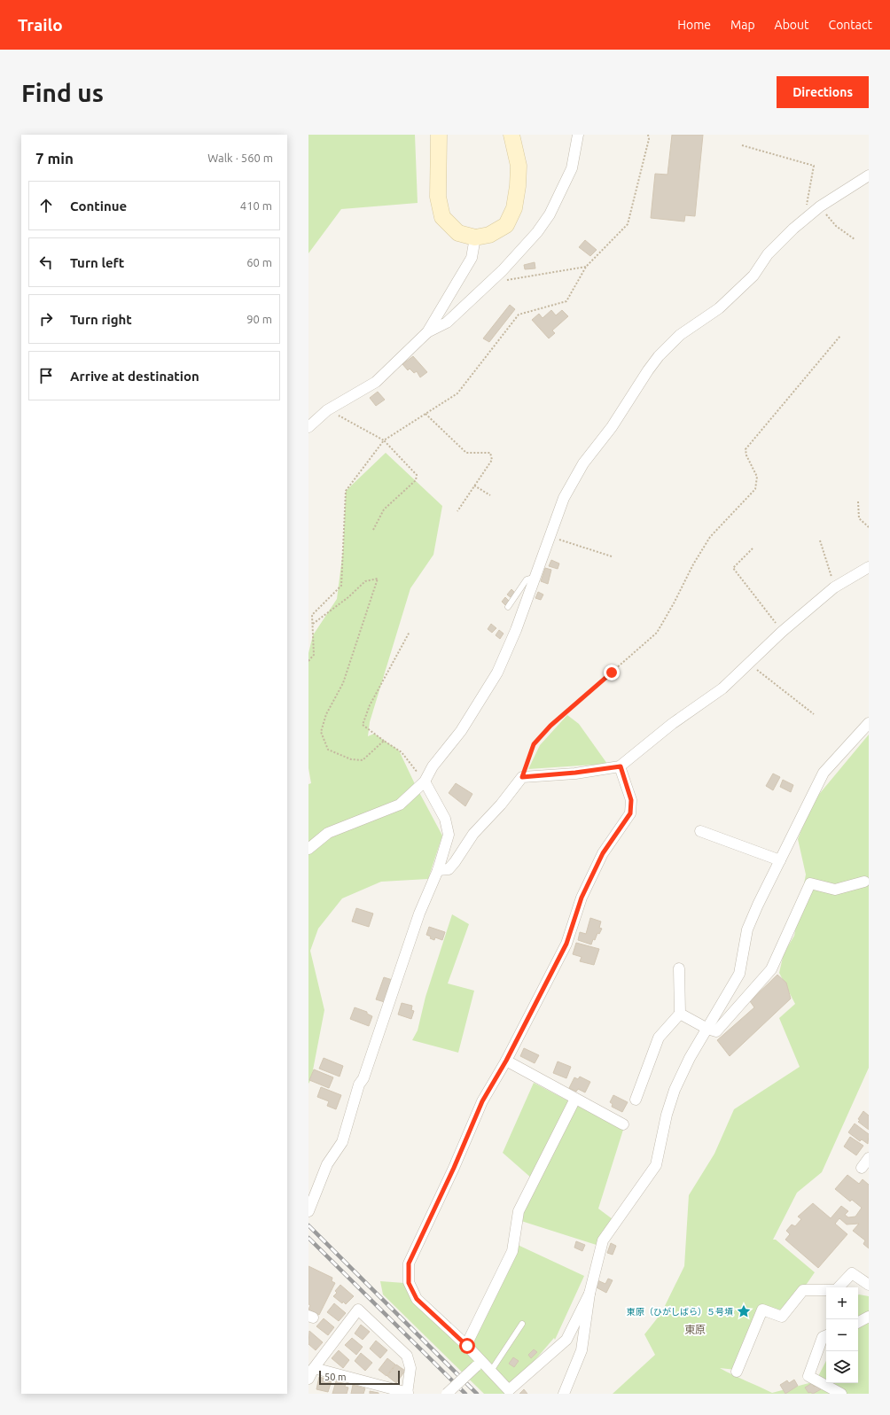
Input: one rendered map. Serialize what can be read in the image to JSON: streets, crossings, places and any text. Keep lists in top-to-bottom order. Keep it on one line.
{"districts":["東原"],"places":{"place":["東原（ひがしばら）５号墳"]},"scale_bar":"50 m","page":{"header":"Trailo","nav":["Home","Map","About","Contact"],"buttons":"Directions","title":"Find us","heading":["7 min","Walk · 560 m"],"list":[["Continue","410 m"],["Turn left","60 m"],["Turn right","90 m"],"Arrive at destination"],"map_buttons":["+","−"],"scale":"50 m"}}
